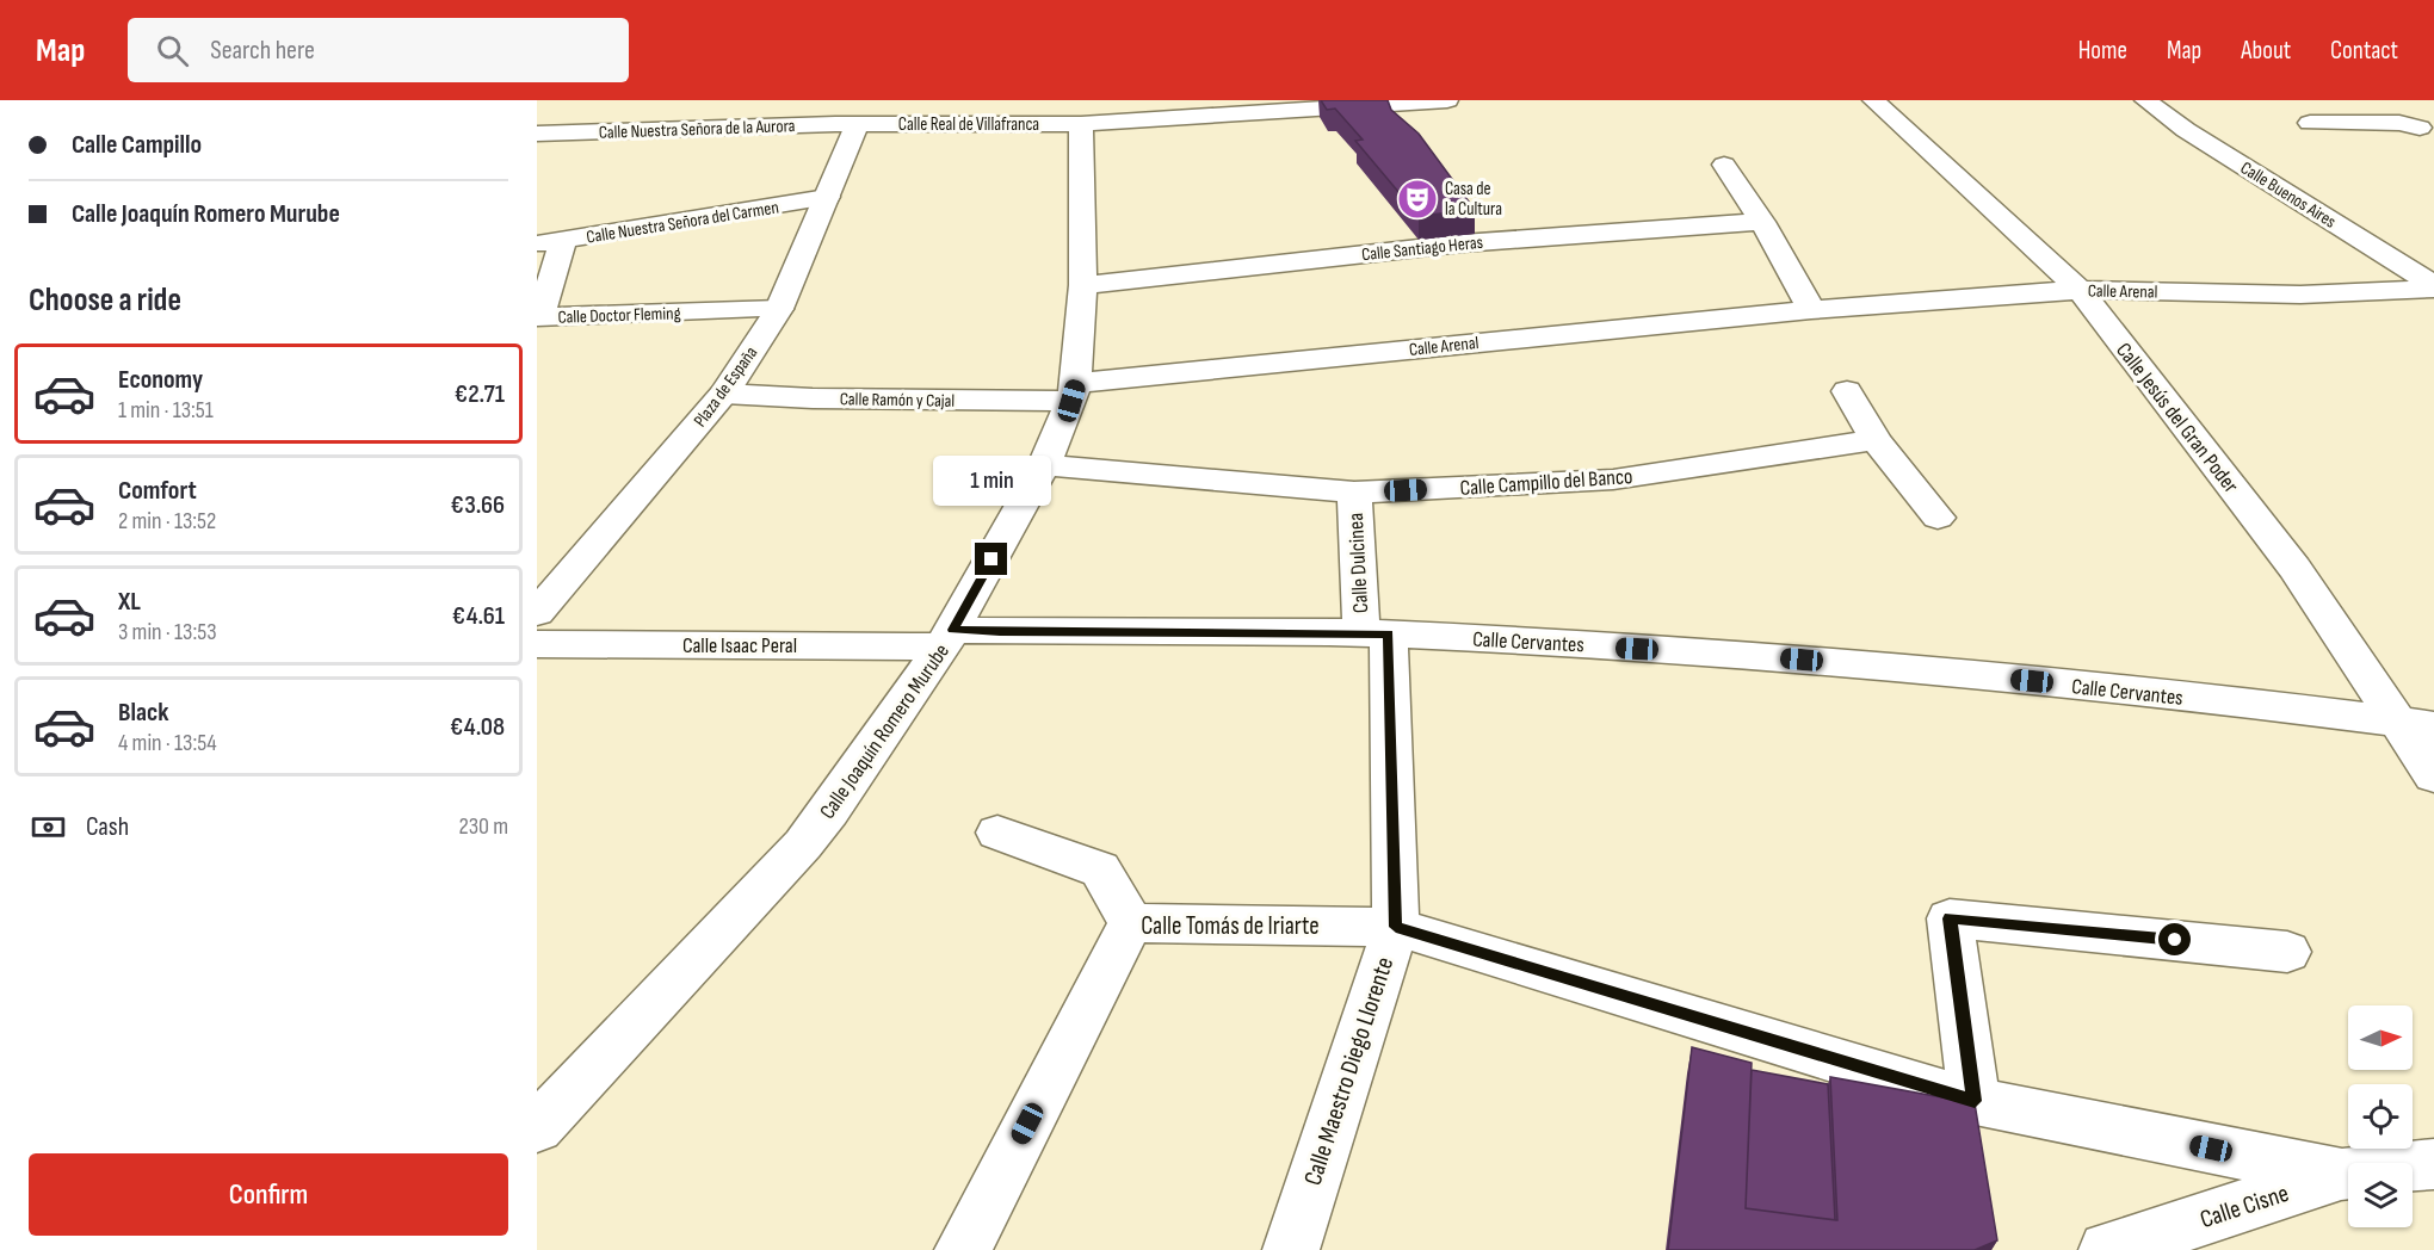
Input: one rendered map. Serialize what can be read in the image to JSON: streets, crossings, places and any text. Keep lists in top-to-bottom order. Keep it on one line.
{"streets":{"street":["Calle Real de Villafranca","Calle Nuestra Señora de la Aurora","Calle Buenos Aires","Calle Nuestra Señora del Carmen","Calle Santiago Heras","Calle Arenal","Calle Doctor Fleming","Plaza de España","Calle Ramón y Cajal","Calle Jesús del Gran Poder","Calle Campillo del Banco","Calle Dulcinea","Calle Cervantes","Calle Isaac Peral","Calle Joaquín Romero Murube","Calle Tomás de Iriarte","Calle Maestro Diego Llorente","Calle Cisne"]},"crossings":[["Calle Real de Villafranca","Calle Nuestra Señora de la Aurora"],["Calle Real de Villafranca","Plaza de España"],["Calle Real de Villafranca","Calle Joaquín Romero Murube"],["Calle Nuestra Señora de la Aurora","Plaza de España"],["Calle Buenos Aires","Calle Arenal"],["Calle Nuestra Señora del Carmen","Calle Doctor Fleming"],["Calle Nuestra Señora del Carmen","Plaza de España"],["Calle Santiago Heras","Calle Joaquín Romero Murube"],["Calle Arenal","Calle Ramón y Cajal"],["Calle Arenal","Calle Jesús del Gran Poder"],["Calle Arenal","Calle Joaquín Romero Murube"],["Calle Doctor Fleming","Plaza de España"],["Plaza de España","Calle Ramón y Cajal"],["Calle Ramón y Cajal","Calle Joaquín Romero Murube"],["Calle Jesús del Gran Poder","Calle Cervantes"],["Calle Campillo del Banco","Calle Dulcinea"],["Calle Campillo del Banco","Calle Joaquín Romero Murube"],["Calle Dulcinea","Calle Cervantes"],["Calle Dulcinea","Calle Maestro Diego Llorente"],["Calle Cervantes","Calle Isaac Peral"],["Calle Cervantes","Calle Joaquín Romero Murube"],["Calle Cervantes","Calle Maestro Diego Llorente"],["Calle Isaac Peral","Calle Joaquín Romero Murube"],["Calle Tomás de Iriarte","Calle Maestro Diego Llorente"],["Calle Tomás de Iriarte","Calle Cisne"]],"places":{"theatre":["Casa de la Cultura"]},"north":"right","page":{"header":"Map","search":"Search here","nav":["Home","Map","About","Contact"],"banner":["Calle Campillo","Calle Joaquín Romero Murube"],"heading":"Choose a ride","list":[{"name":"Economy","note":"1 min · 13:51","value":"€2.71"},{"name":"Comfort","note":"2 min · 13:52","value":"€3.66"},{"name":"XL","note":"3 min · 13:53","value":"€4.61"},{"name":"Black","note":"4 min · 13:54","value":"€4.08"}],"bubble":"1 min","pay":["Cash","230 m"],"buttons":"Confirm"}}
